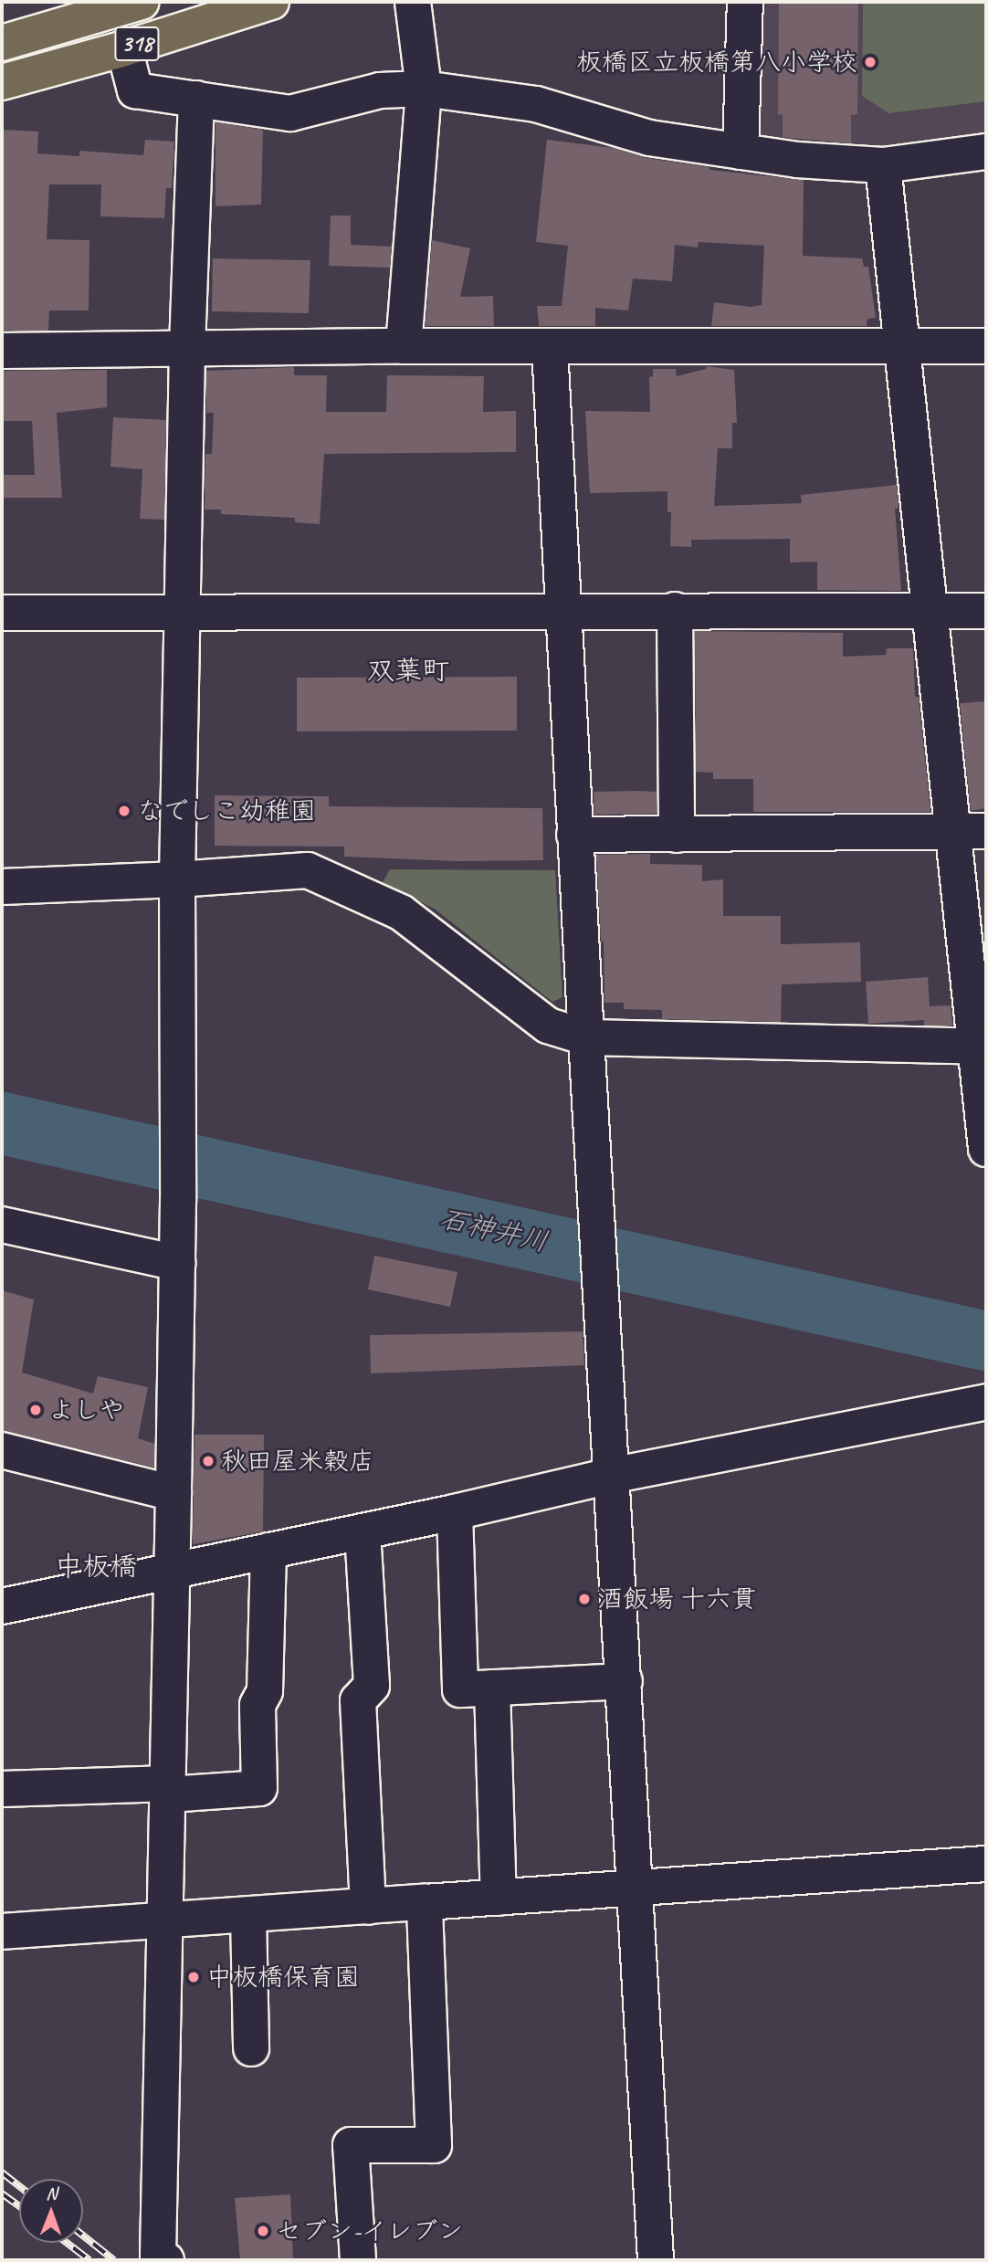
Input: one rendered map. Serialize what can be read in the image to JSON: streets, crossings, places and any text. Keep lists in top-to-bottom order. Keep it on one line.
{"streets":{"main road":["318"]},"districts":["双葉町","中板橋"],"water":["石神井川"],"places":["板橋区立板橋第八小学校","なでしこ幼稚園","よしや","秋田屋米穀店","酒飯場 十六貫","中板橋保育園","セブン-イレブン"],"north":"top"}
